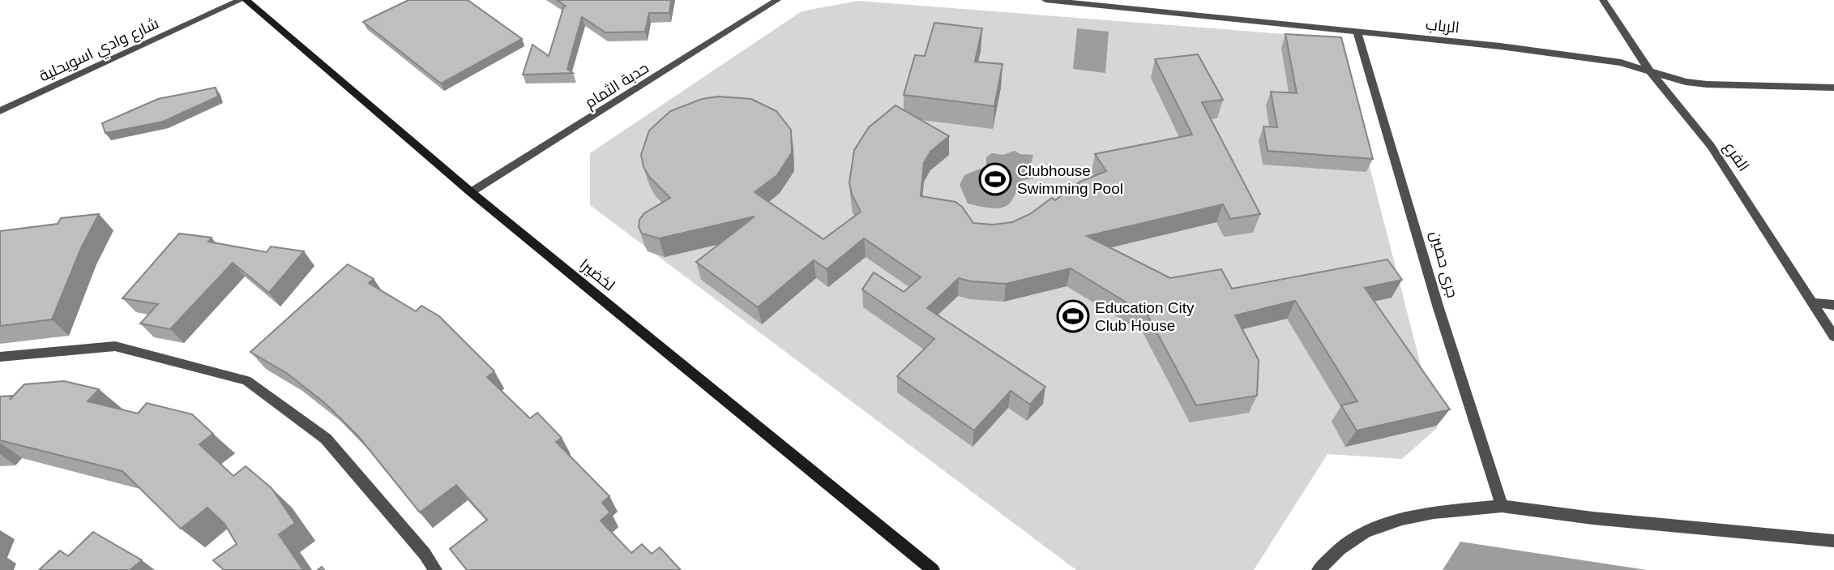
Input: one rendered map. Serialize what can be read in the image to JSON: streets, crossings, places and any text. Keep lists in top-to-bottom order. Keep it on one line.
{"streets":{"street":["الرباب","شارع وادي اسويحلية","حدبة الثمام","الفرع","جرى حصين","لخضيرا"]},"crossings":[["الرباب","الفرع"],["الرباب","جرى حصين"],["حدبة الثمام","لخضيرا"]],"places":{"sports":["Clubhouse Swimming Pool","Education City Club House"]}}
